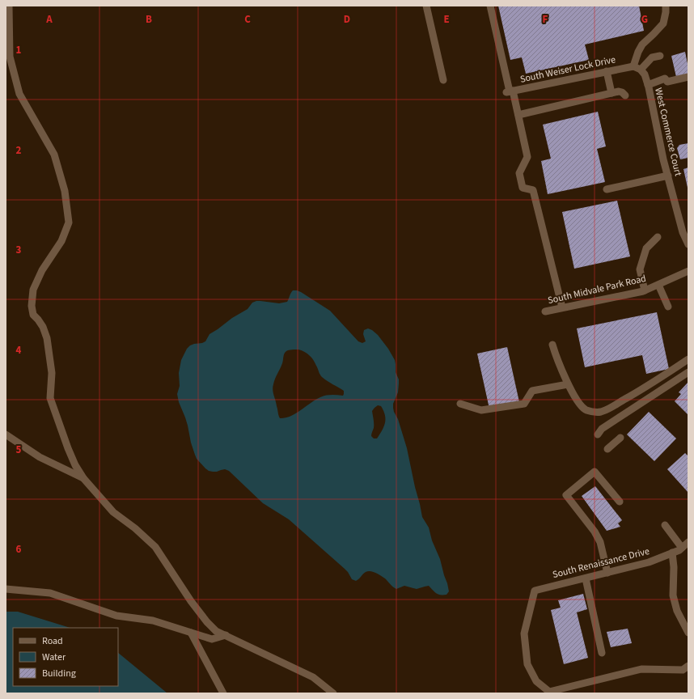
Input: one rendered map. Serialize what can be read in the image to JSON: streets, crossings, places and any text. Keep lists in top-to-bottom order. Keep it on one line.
{"streets":{"street":["South Weiser Lock Drive","West Commerce Court","South Midvale Park Road","South Renaissance Drive"]},"legend":["Road","Water","Building"],"grid":{"columns":["A","B","C","D","E","F","G"],"rows":["1","2","3","4","5","6"]}}
